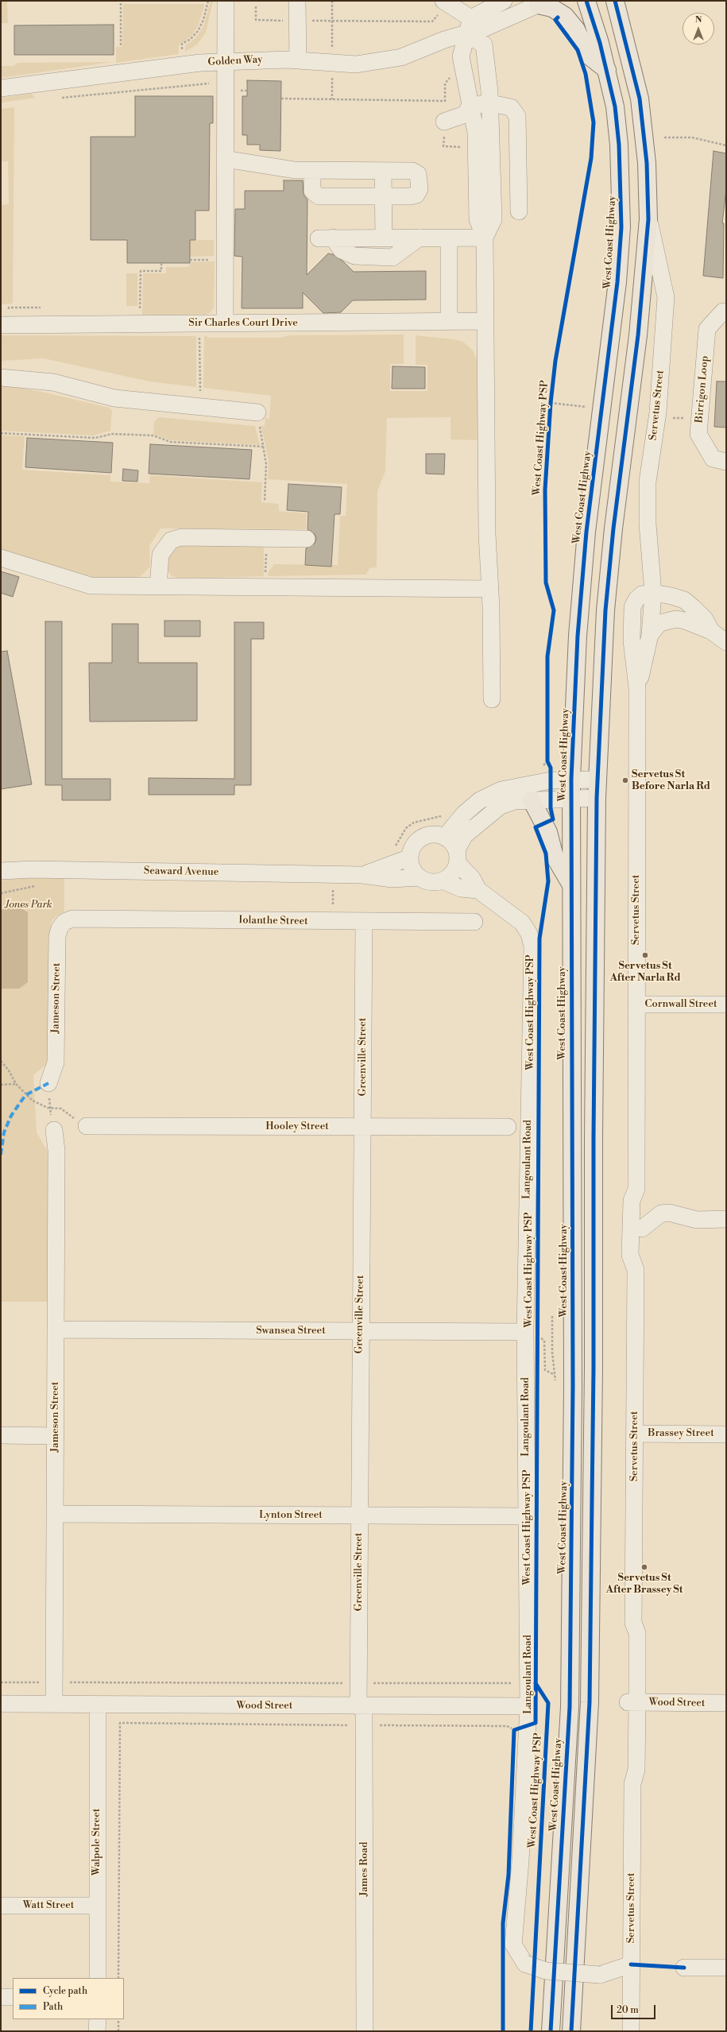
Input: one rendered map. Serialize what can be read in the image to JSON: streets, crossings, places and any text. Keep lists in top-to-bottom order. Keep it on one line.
{"streets":{"highway":["West Coast Highway"],"street":["Golden Way","Sir Charles Court Drive","Birrigon Loop","Servetus Street","Seaward Avenue","Iolanthe Street","Jameson Street","Cornwall Street","Greenville Street","Hooley Street","Langoulant Road","Swansea Street","Brassey Street","Lynton Street","Wood Street","Walpole Street","James Road","Watt Street"],"cycle path":["West Coast Highway PSP"]},"crossings":[["Servetus Street","Cornwall Street"],["Servetus Street","Langoulant Road"],["Servetus Street","Brassey Street"],["Servetus Street","Wood Street"],["Seaward Avenue","Langoulant Road"],["Iolanthe Street","Jameson Street"],["Iolanthe Street","Greenville Street"],["Jameson Street","Swansea Street"],["Jameson Street","Lynton Street"],["Jameson Street","Wood Street"],["Greenville Street","Hooley Street"],["Greenville Street","Swansea Street"],["Greenville Street","Lynton Street"],["Greenville Street","Wood Street"],["Greenville Street","James Road"],["Langoulant Road","Swansea Street"],["Langoulant Road","Lynton Street"],["Langoulant Road","Wood Street"],["Wood Street","Walpole Street"],["Wood Street","James Road"],["Walpole Street","Watt Street"]],"parks":["Jones Park"],"places":["Servetus St Before Narla Rd","Servetus St After Narla Rd","Servetus St After Brassey St"],"legend":["Cycle path","Path"],"scale_bar":"20 m","north":"top"}
